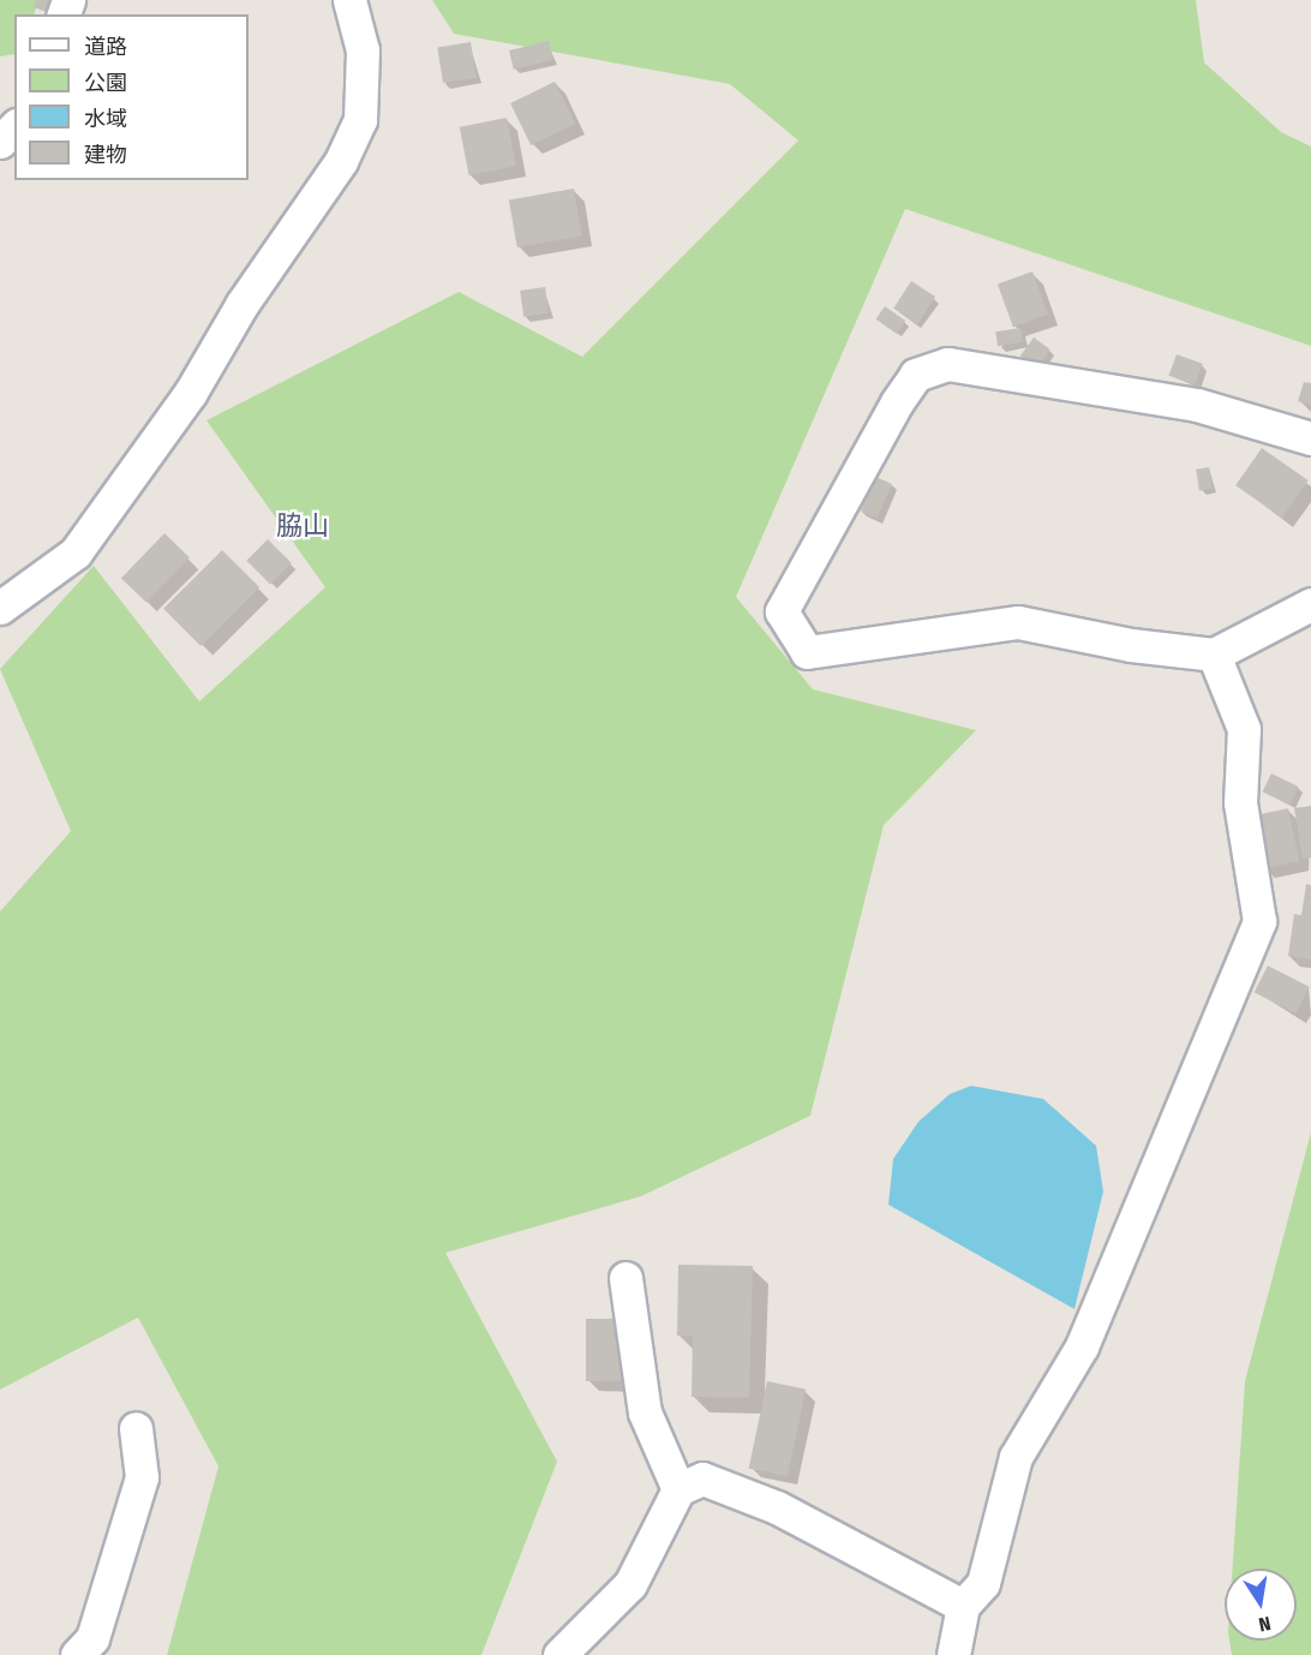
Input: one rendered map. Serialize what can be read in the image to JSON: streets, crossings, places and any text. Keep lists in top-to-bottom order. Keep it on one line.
{"districts":["脇山"],"legend":["道路","公園","水域","建物"],"north":"bottom"}
